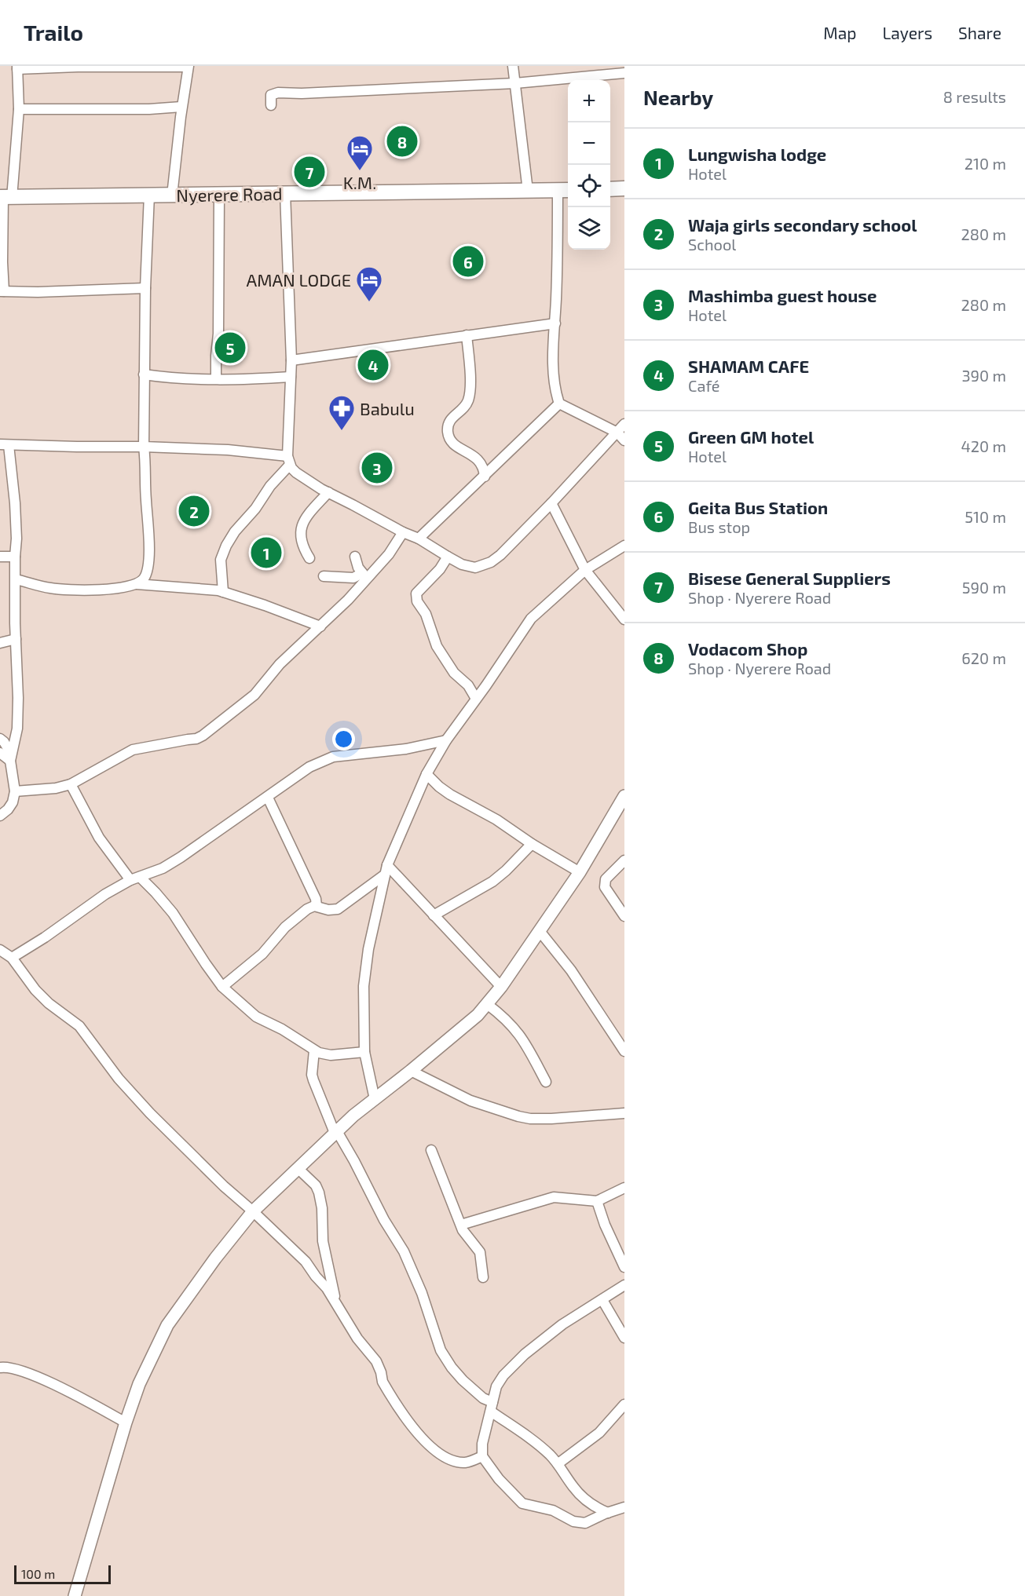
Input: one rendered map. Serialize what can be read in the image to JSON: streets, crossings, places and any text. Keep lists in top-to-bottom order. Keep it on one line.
{"streets":{"highway":["Nyerere Road"]},"places":{"hotel":["K.M.","AMAN LODGE"],"pharmacy":["Babulu"]},"scale_bar":"100 m","page":{"header":"Trailo","nav":["Map","Layers","Share"],"heading":["Nearby","8 results"],"map_buttons":["+","−"],"pins":["8","7","6","5","4","3","2","1"],"list":[{"mark":"1","name":"Lungwisha lodge","note":"Hotel","value":"210 m"},{"mark":"2","name":"Waja girls secondary school","note":"School","value":"280 m"},{"mark":"3","name":"Mashimba guest house","note":"Hotel","value":"280 m"},{"mark":"4","name":"SHAMAM CAFE","note":"Café","value":"390 m"},{"mark":"5","name":"Green GM hotel","note":"Hotel","value":"420 m"},{"mark":"6","name":"Geita Bus Station","note":"Bus stop","value":"510 m"},{"mark":"7","name":"Bisese General Suppliers","note":"Shop · Nyerere Road","value":"590 m"},{"mark":"8","name":"Vodacom Shop","note":"Shop · Nyerere Road","value":"620 m"}],"scale":"100 m"}}
